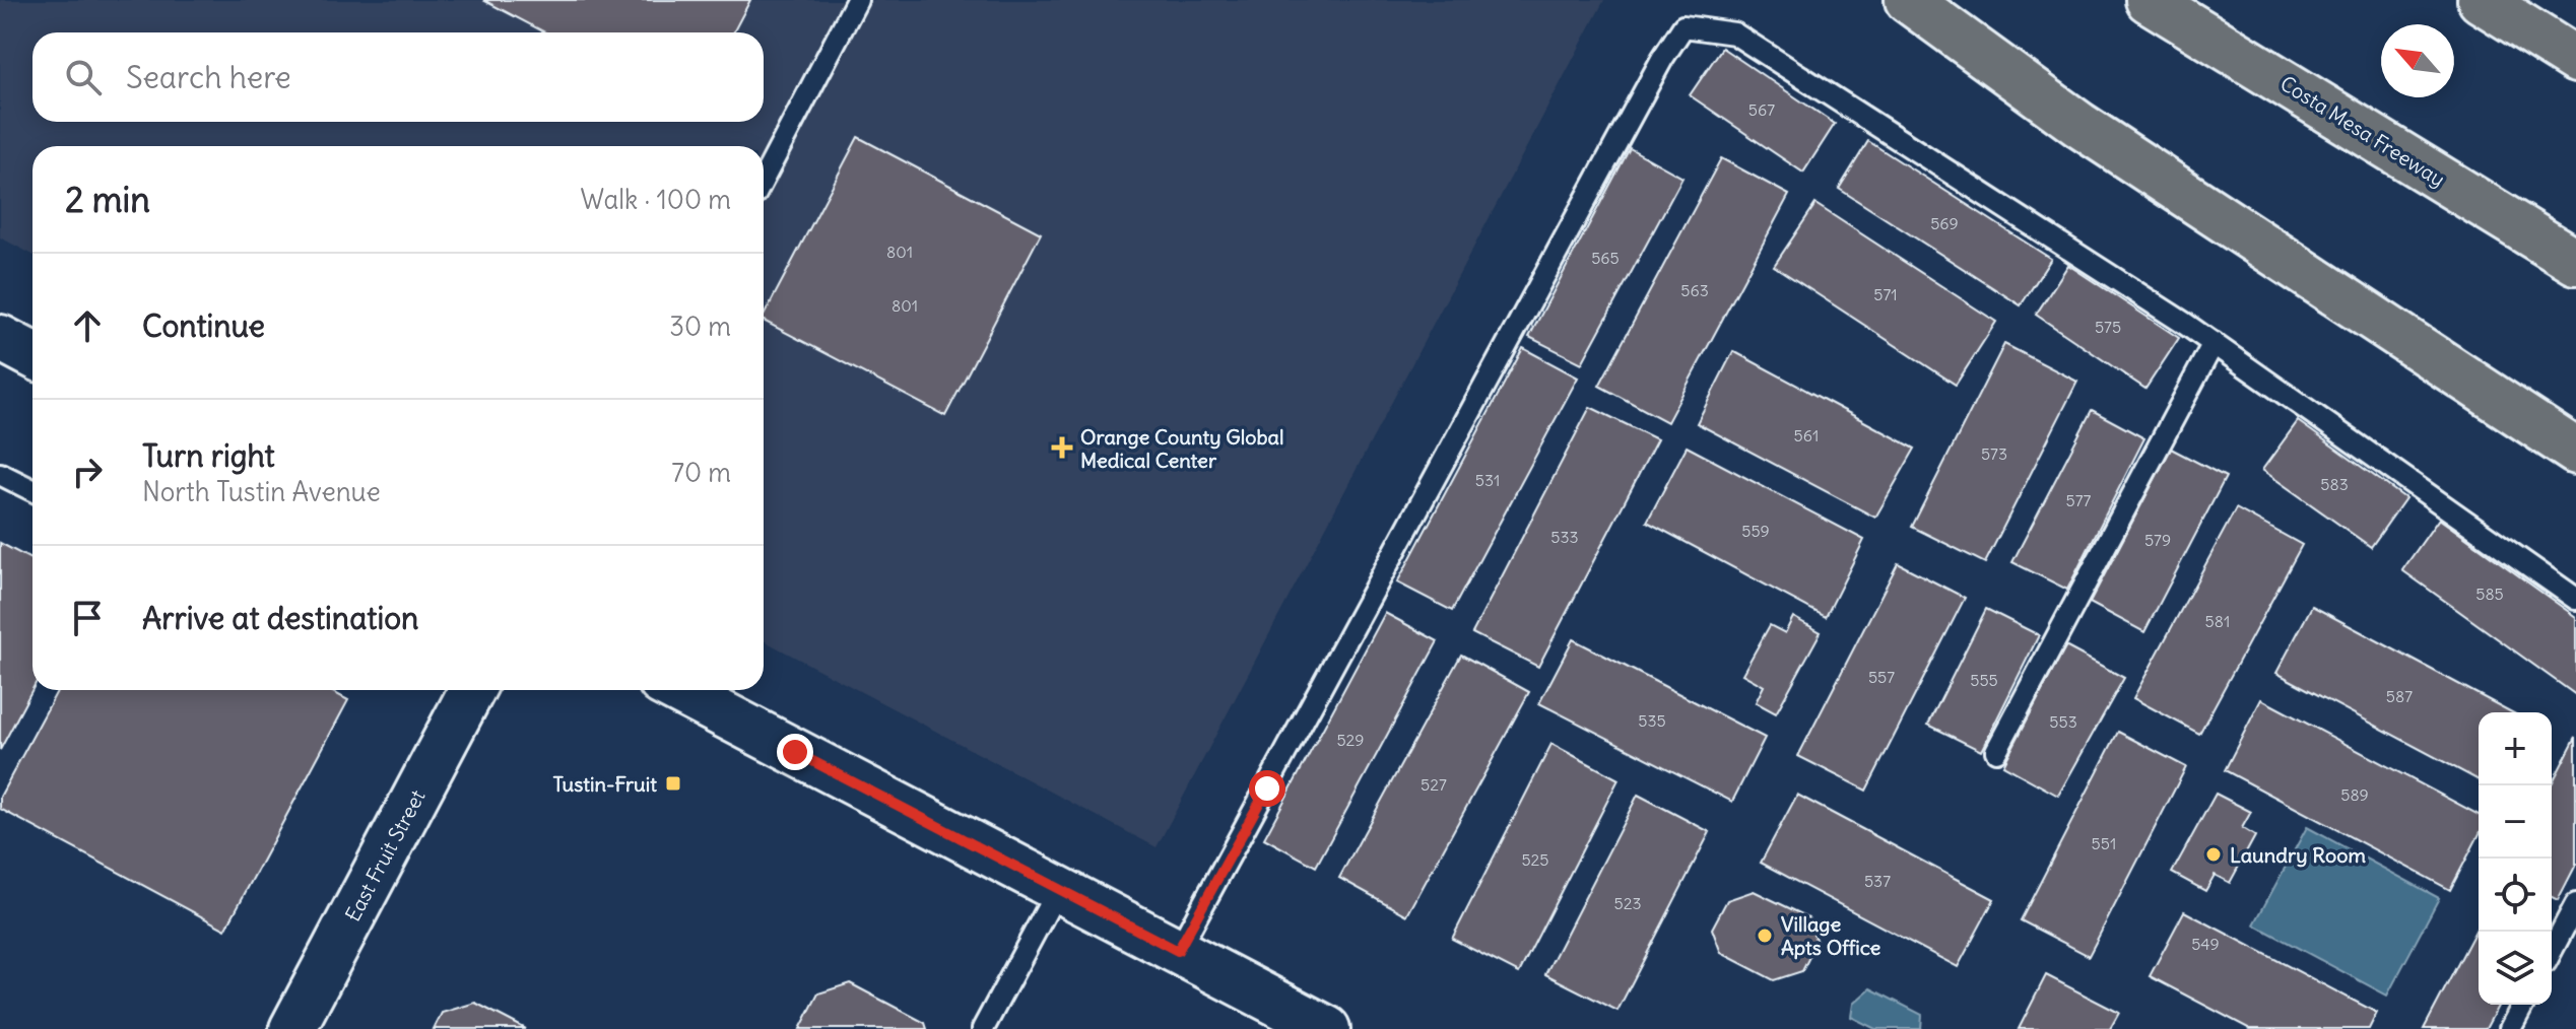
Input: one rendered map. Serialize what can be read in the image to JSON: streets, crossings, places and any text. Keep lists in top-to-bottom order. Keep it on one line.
{"streets":{"highway":["Costa Mesa Freeway"],"main road":["East Fruit Street"]},"places":{"health":["Orange County Global Medical Center"],"transit":["Tustin-Fruit"],"other":["Laundry Room","Village Apts Office"]},"house_numbers":["567","569","801","565","563","571","801","575","561","573","531","583","577","559","533","579","585","581","557","555","587","535","553","529","527","589","551","525","537","523","549"],"north":"top left","page":{"search":"Search here","heading":["2 min","Walk · 100 m"],"list":[["Continue","30 m"],["Turn right","North Tustin Avenue","70 m"],"Arrive at destination"],"map_buttons":["+","−"]}}
